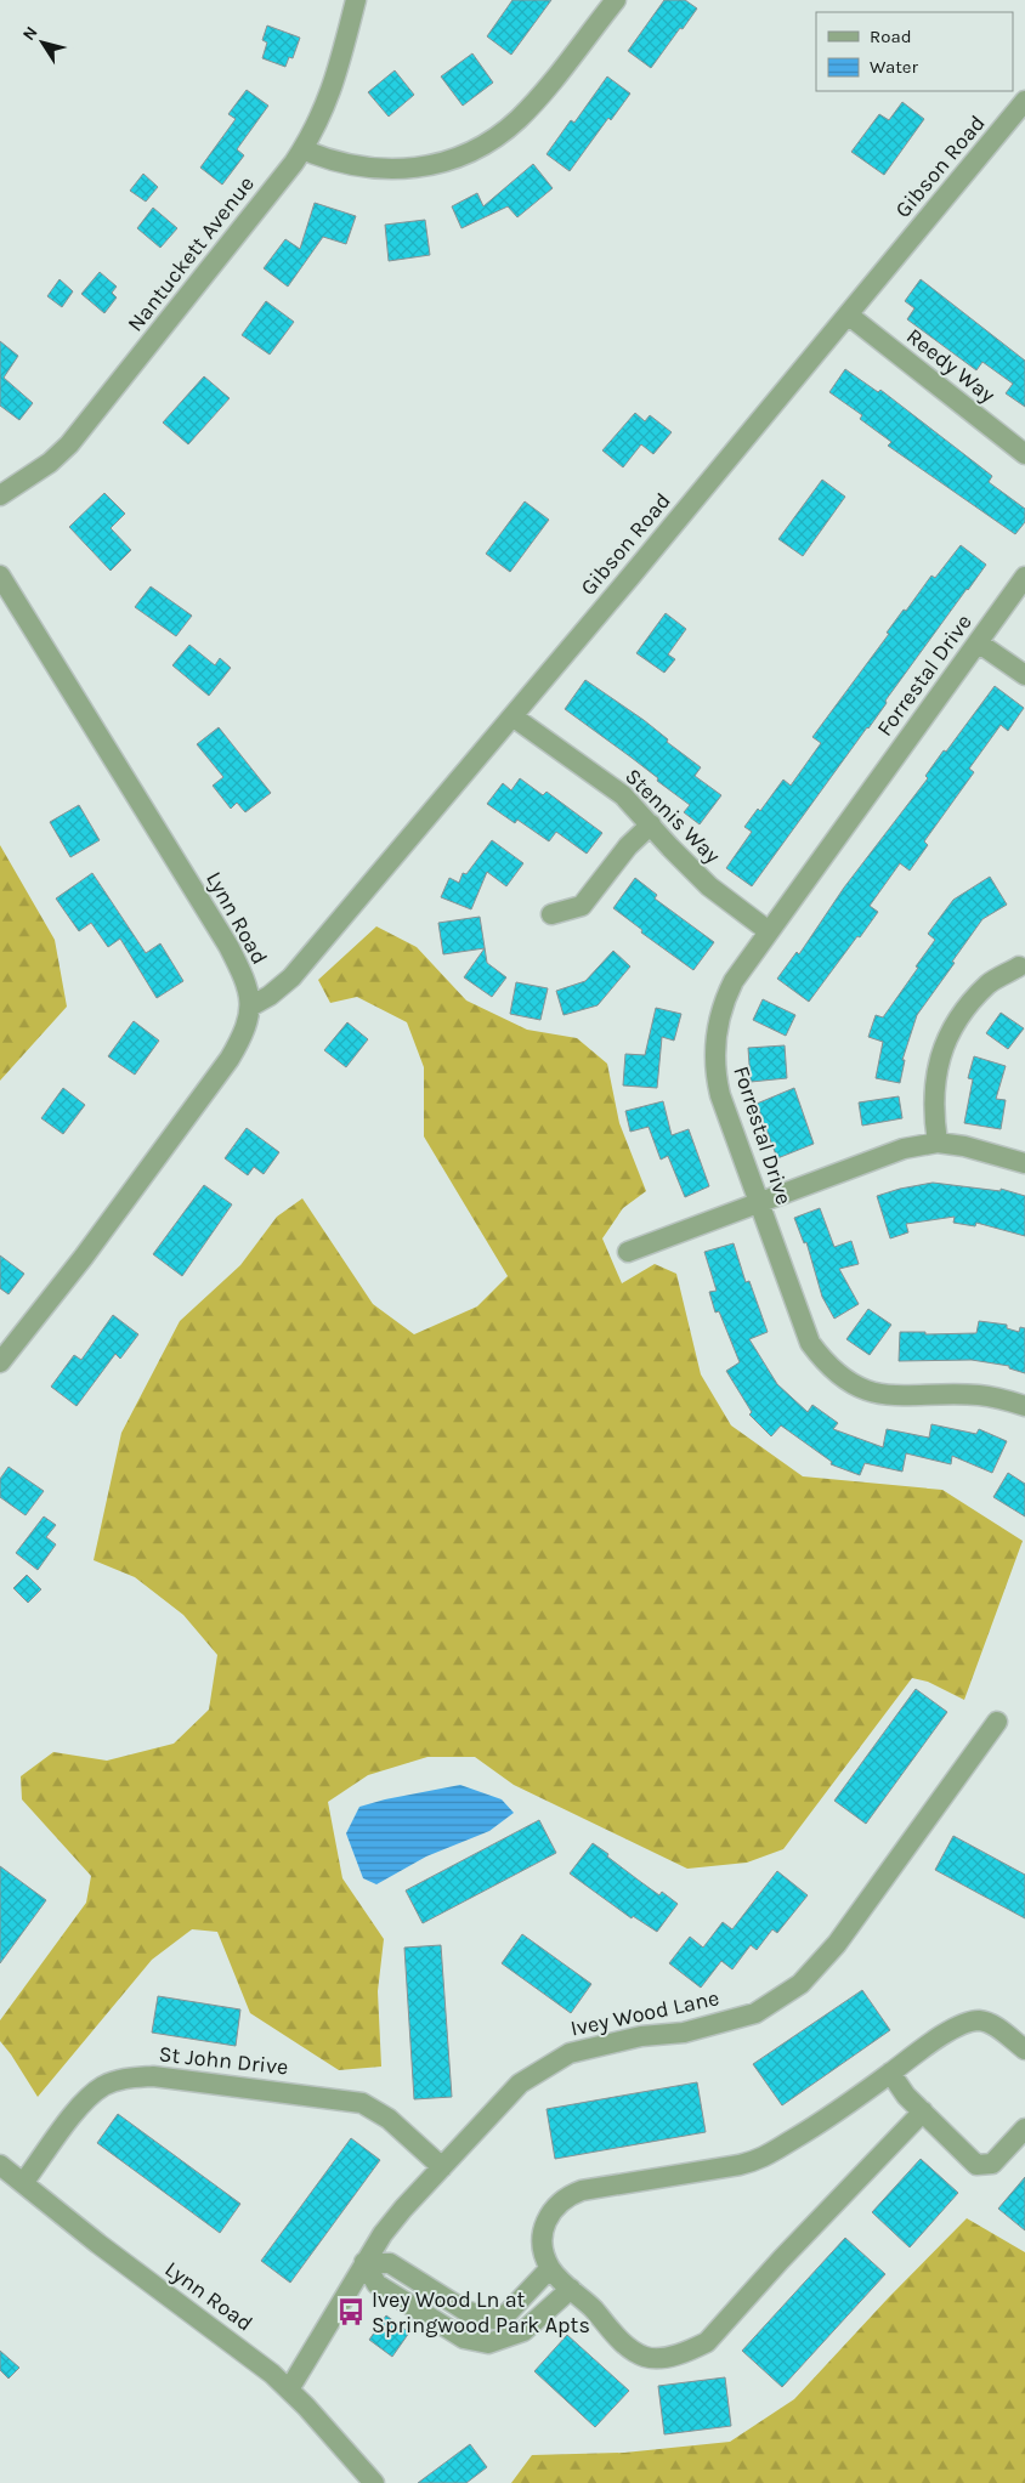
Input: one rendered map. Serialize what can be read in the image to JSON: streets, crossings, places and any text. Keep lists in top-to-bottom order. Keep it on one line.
{"streets":{"street":["Gibson Road","Nantuckett Avenue","Reedy Way","Forrestal Drive","Stennis Way","Lynn Road","Ivey Wood Lane","St John Drive"]},"crossings":[["Gibson Road","Reedy Way"],["Gibson Road","Stennis Way"],["Gibson Road","Lynn Road"],["Forrestal Drive","Stennis Way"],["Lynn Road","Ivey Wood Lane"],["Lynn Road","St John Drive"],["Ivey Wood Lane","St John Drive"]],"places":{"bus stop":["Ivey Wood Ln at Springwood Park Apts"]},"legend":["Road","Water"],"north":"top left"}
